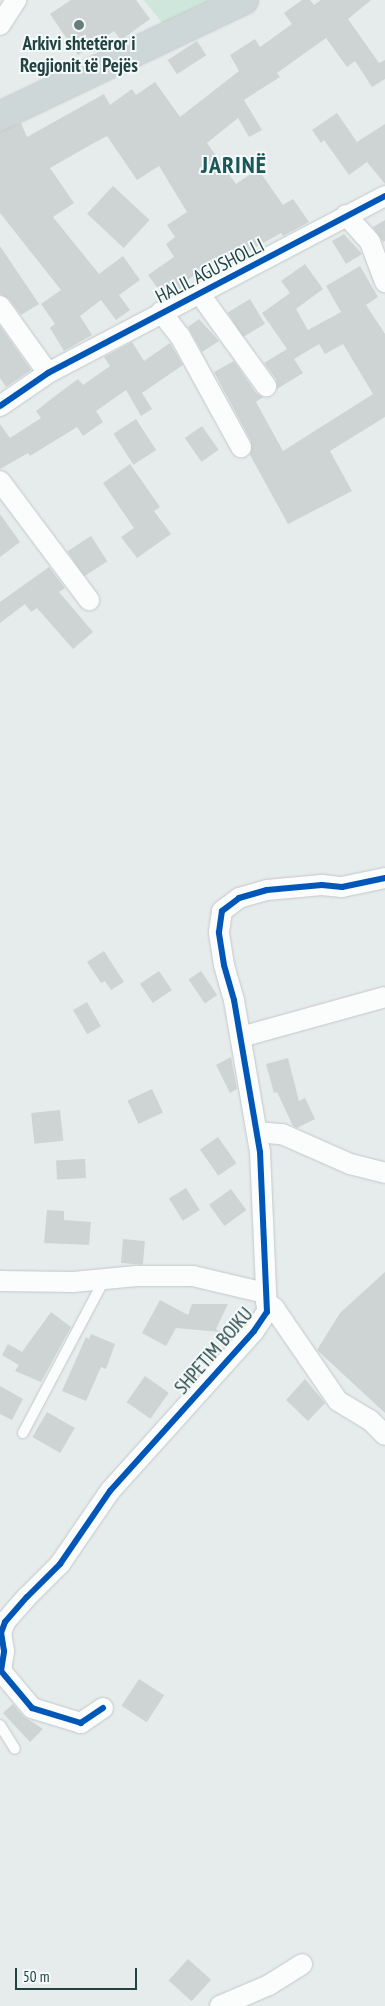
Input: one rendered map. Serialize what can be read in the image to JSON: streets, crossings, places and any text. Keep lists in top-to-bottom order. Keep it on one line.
{"streets":{"street":["HALIL AGUSHOLLI","SHPETIM BOJKU"]},"districts":["JARINË"],"places":["Arkivi shtetëror i Regjionit të Pejës"],"scale_bar":"50 m"}
